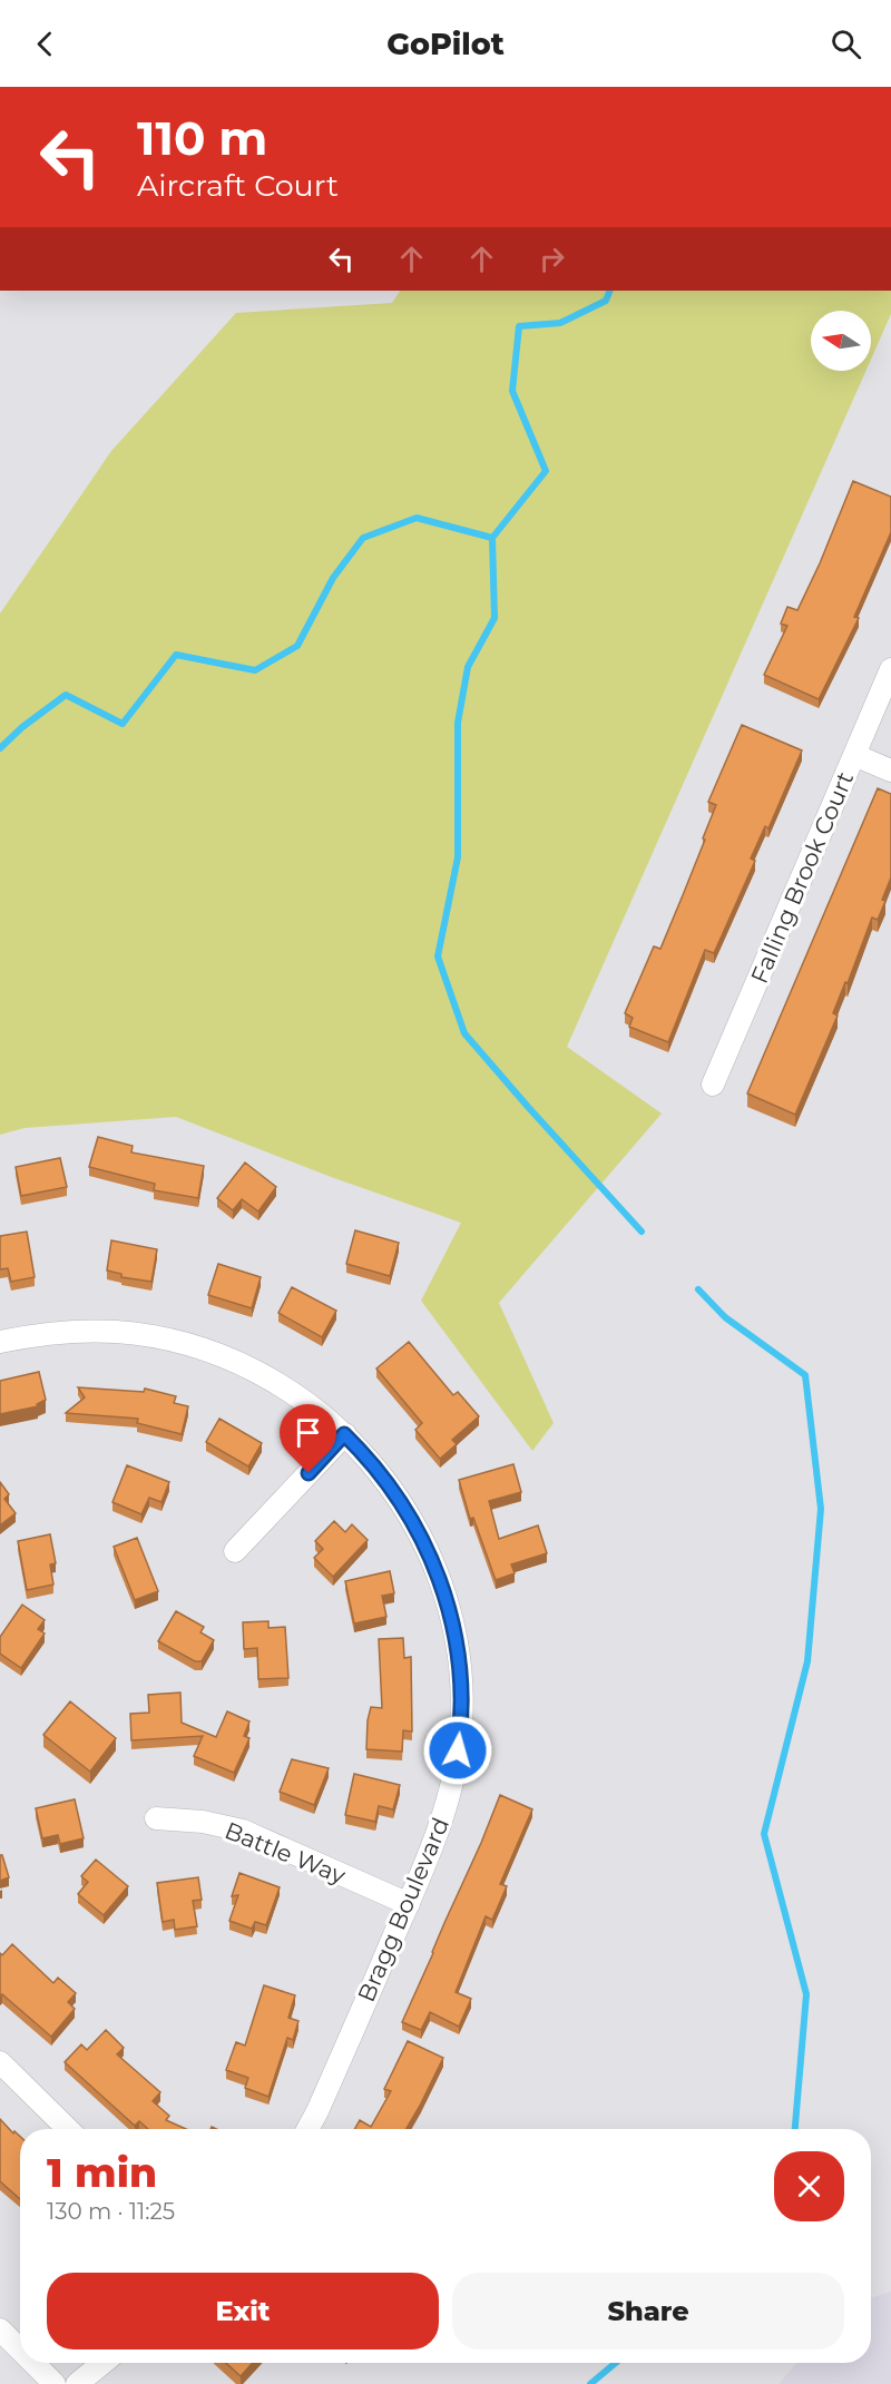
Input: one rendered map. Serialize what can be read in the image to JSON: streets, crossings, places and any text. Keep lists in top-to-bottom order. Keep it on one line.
{"streets":{"street":["Falling Brook Court","Battle Way","Bragg Boulevard"]},"crossings":[["Battle Way","Bragg Boulevard"]],"north":"left","page":{"header":"GoPilot","turn":["110 m","Aircraft Court"],"heading":["1 min","130 m · 11:25"],"buttons":["Exit","Share"]}}
